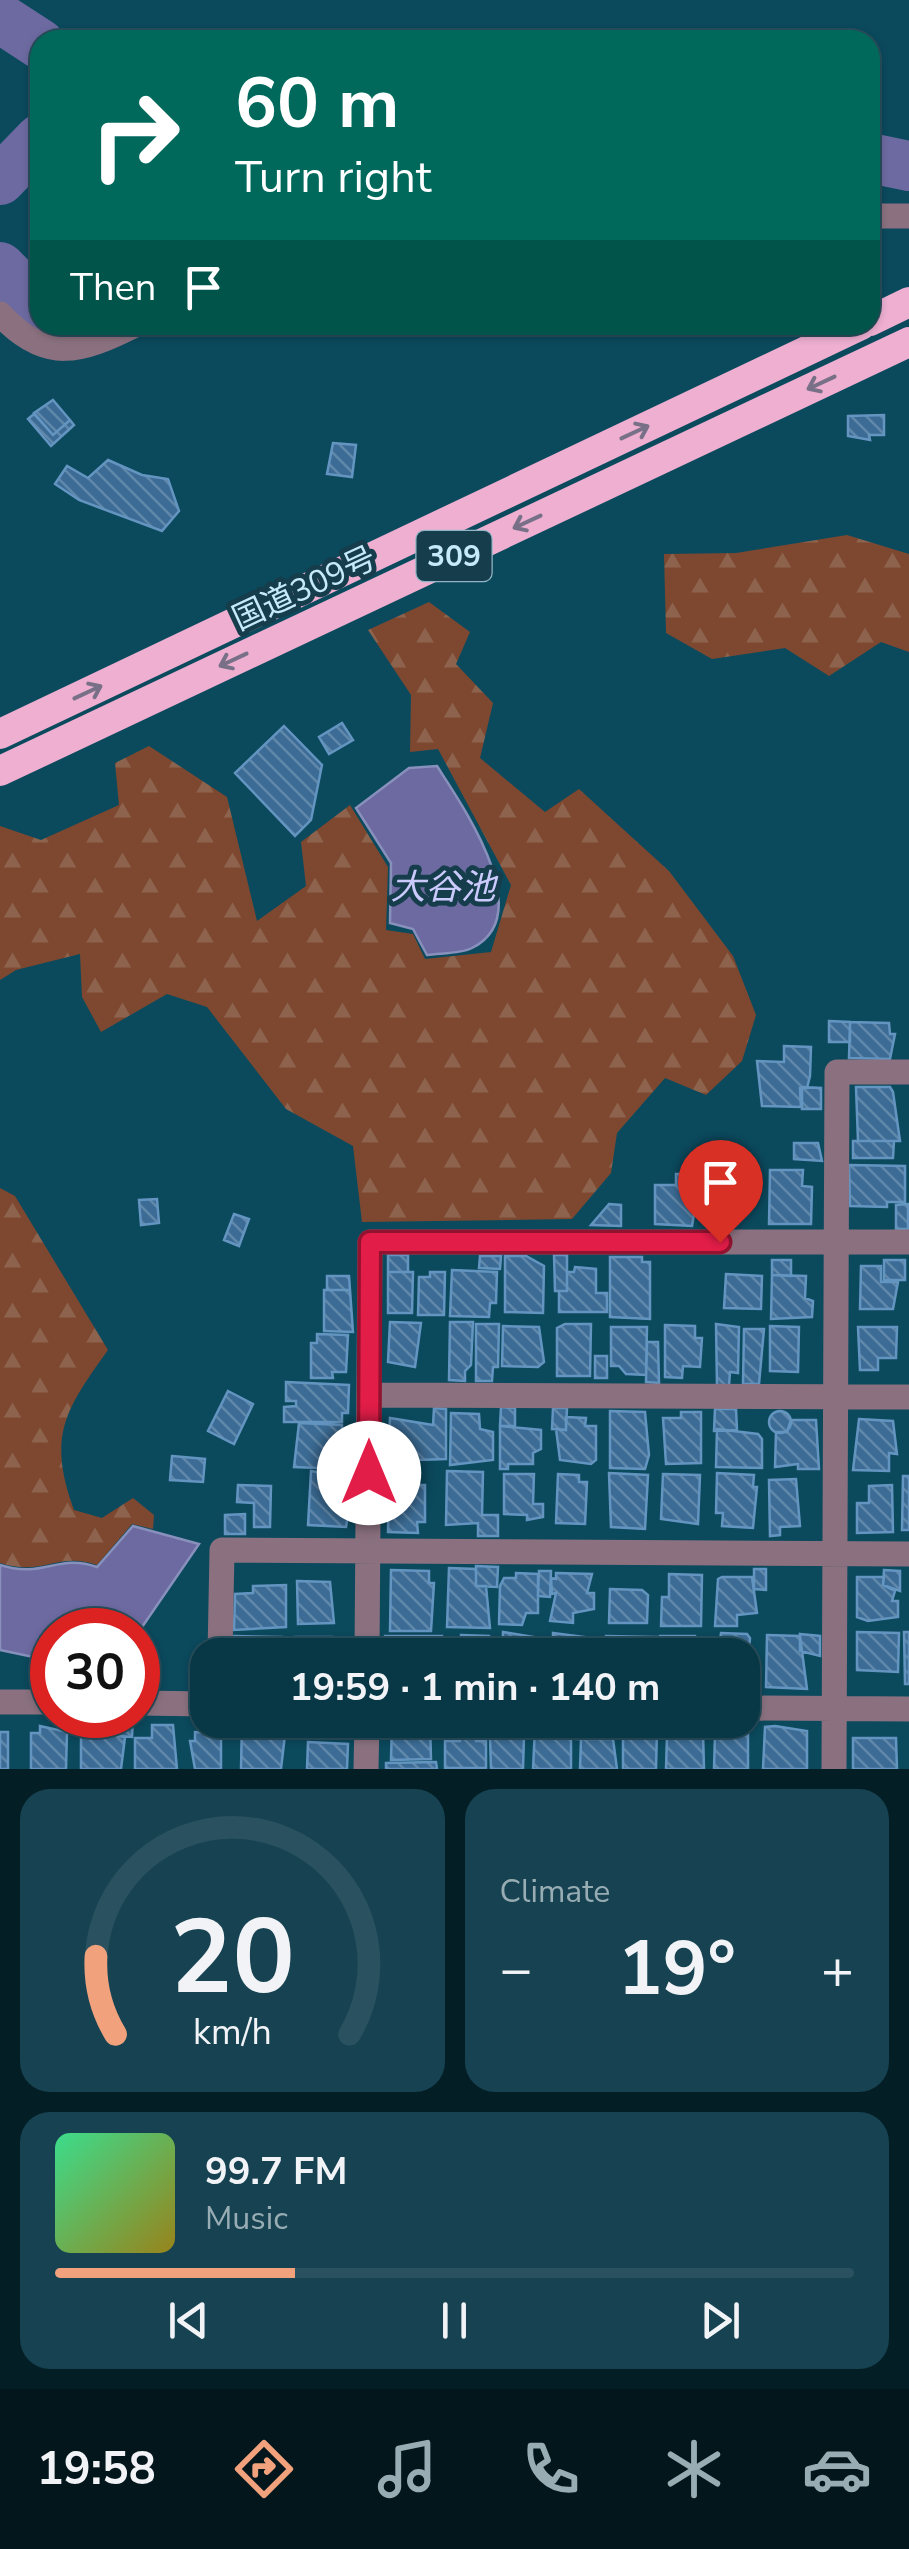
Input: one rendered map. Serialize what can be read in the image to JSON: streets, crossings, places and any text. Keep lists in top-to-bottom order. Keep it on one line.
{"streets":{"highway":["309","国道309号"]},"water":["大谷池"],"page":{"turn":["60 m","Turn right"],"then":"Then","limit":"30","trip":"19:59 · 1 min · 140 m","tile":"Climate","heat":["−","19°","+"],"song":["99.7 FM","Music"],"tabs":"19:58","gauge":["20","km/h"]}}
